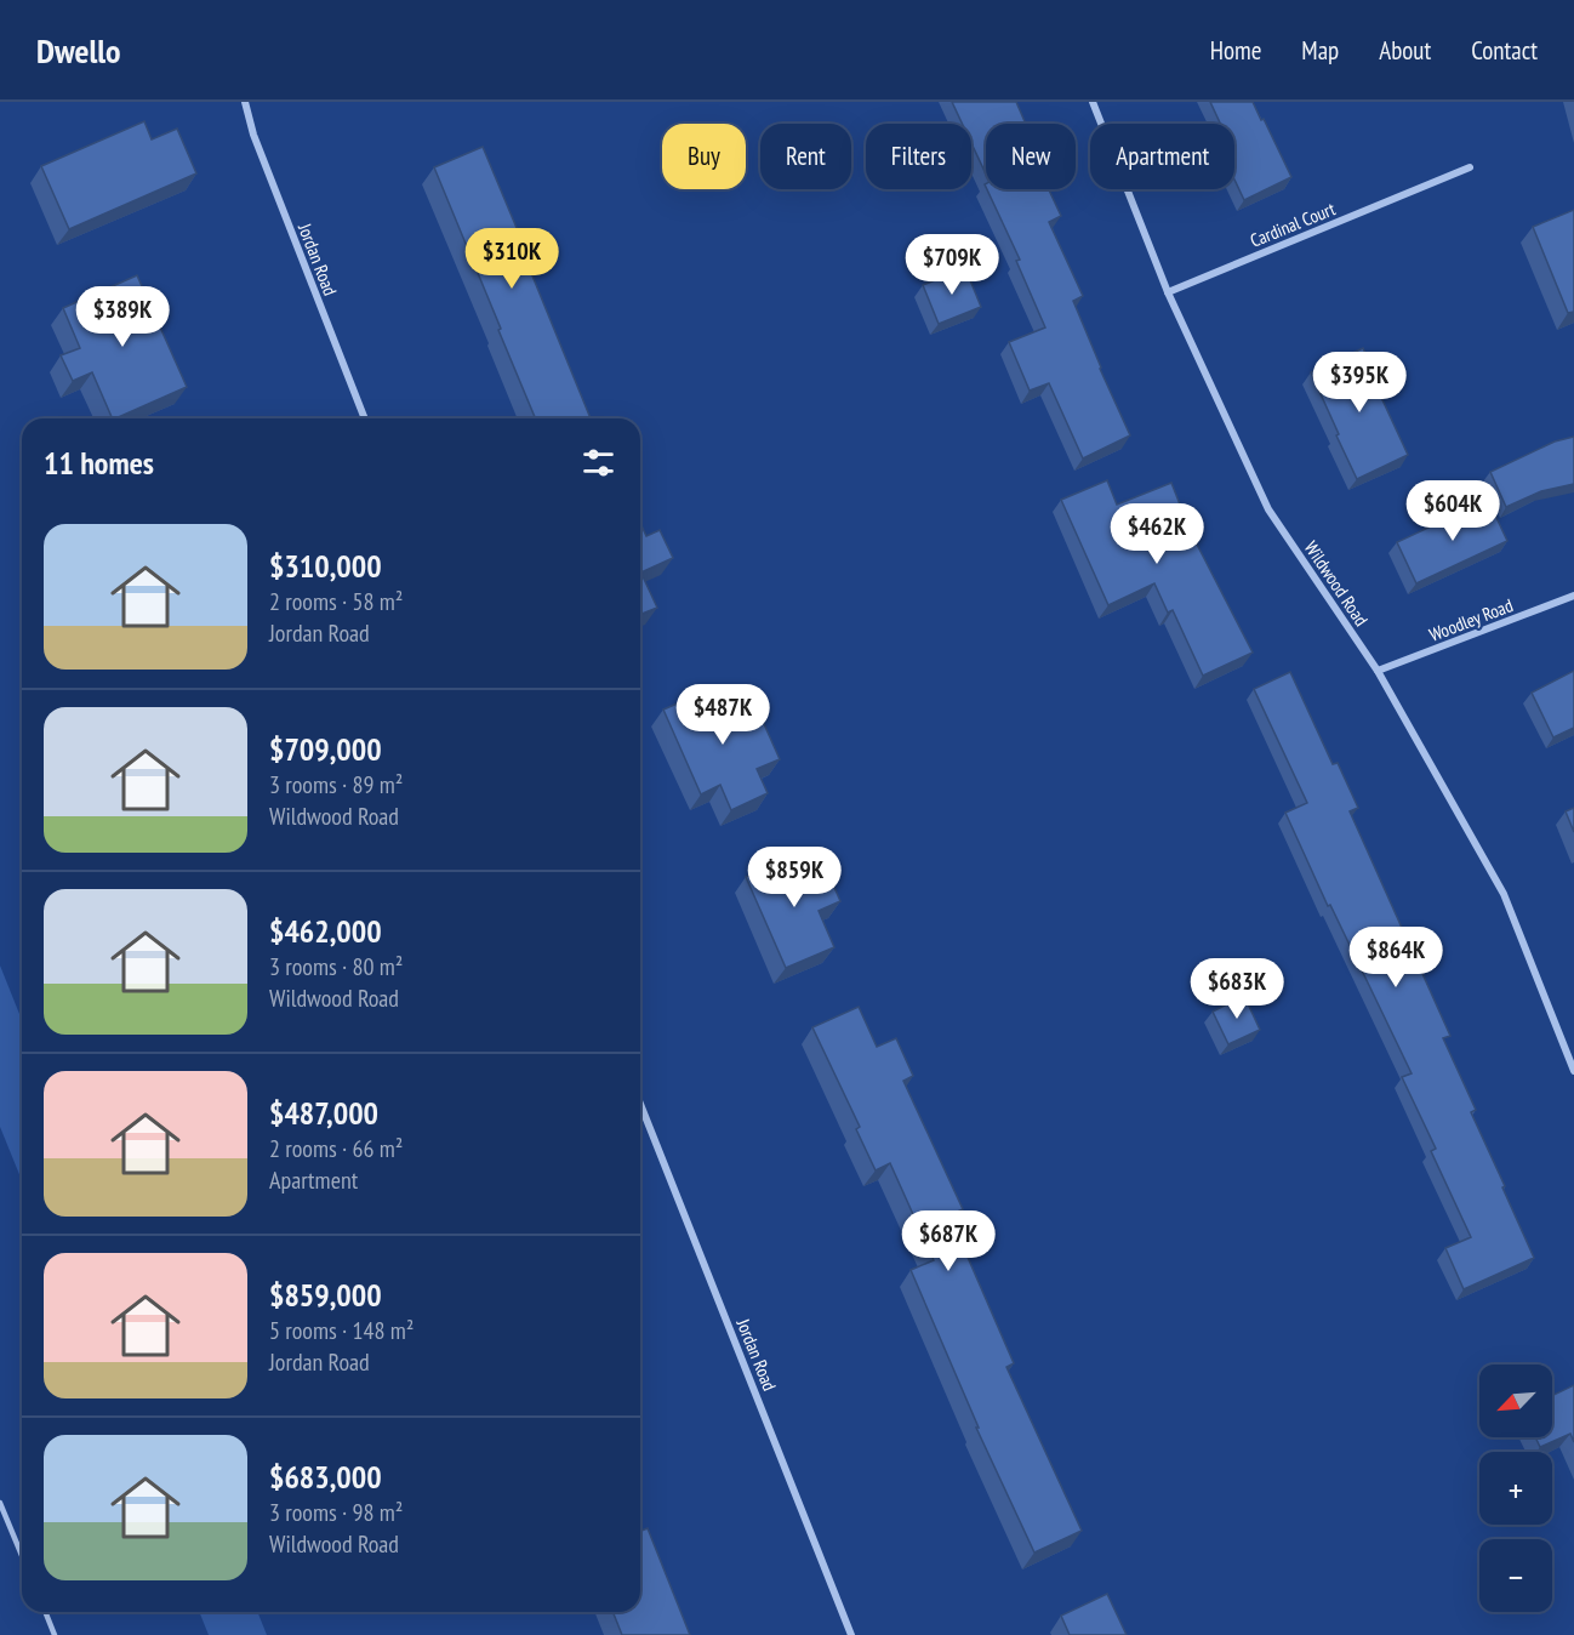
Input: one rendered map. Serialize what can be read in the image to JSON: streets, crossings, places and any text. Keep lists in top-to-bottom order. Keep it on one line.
{"streets":{"street":["Cardinal Court","Jordan Road","Wildwood Road","Woodley Road"]},"crossings":[["Cardinal Court","Wildwood Road"],["Wildwood Road","Woodley Road"]],"north":"bottom left","page":{"header":"Dwello","nav":["Home","Map","About","Contact"],"chip":["Buy","Rent","Filters","New","Apartment"],"price":["$310K","$709K","$389K","$395K","$604K","$462K","$487K","$859K","$864K","$683K","$687K"],"heading":"11 homes","list":[{"name":"$310,000","note":"2 rooms · 58 m² · Jordan Road"},{"name":"$709,000","note":"3 rooms · 89 m² · Wildwood Road"},{"name":"$462,000","note":"3 rooms · 80 m² · Wildwood Road"},{"name":"$487,000","note":"2 rooms · 66 m² · Apartment"},{"name":"$859,000","note":"5 rooms · 148 m² · Jordan Road"},{"name":"$683,000","note":"3 rooms · 98 m² · Wildwood Road"}],"map_buttons":["+","−"]}}
